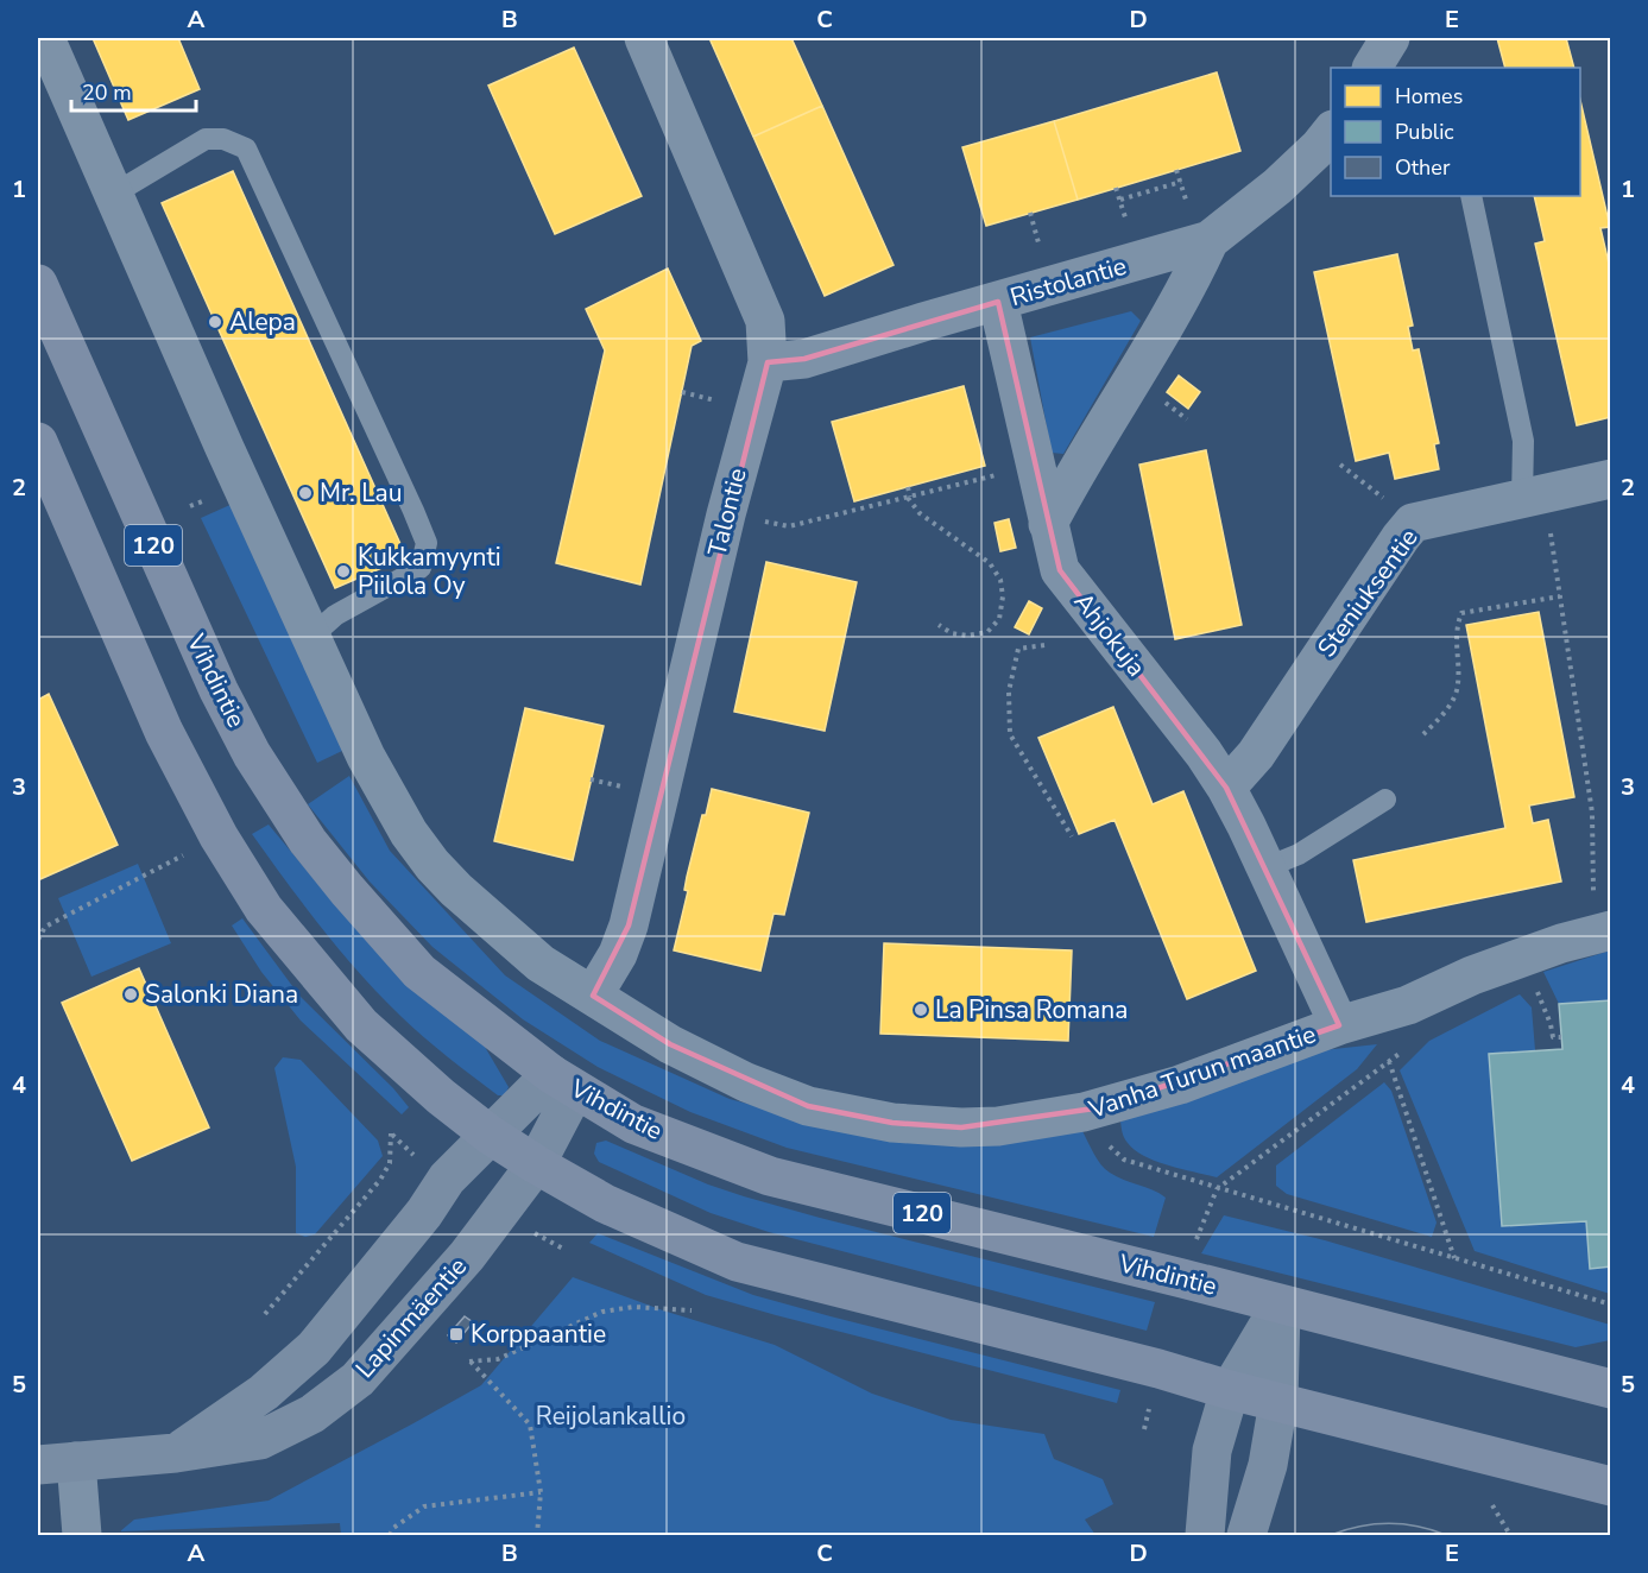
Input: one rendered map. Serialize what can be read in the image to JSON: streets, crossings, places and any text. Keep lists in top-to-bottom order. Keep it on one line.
{"streets":{"main road":["120","Vihdintie"],"street":["Ristolantie","Talontie","Steniuksentie","Ahjokuja","Vanha Turun maantie","Lapinmäentie"]},"crossings":[["Ristolantie","Talontie"],["Ristolantie","Ahjokuja"],["Talontie","Vanha Turun maantie"],["120","Lapinmäentie"],["Steniuksentie","Ahjokuja"],["Ahjokuja","Vanha Turun maantie"],["Vihdintie","Lapinmäentie"]],"parks":["Reijolankallio"],"places":{"other":["Alepa","Mr. Lau","Kukkamyynti Piilola Oy","Salonki Diana","La Pinsa Romana"],"transit":["Korppaantie"]},"legend":["Homes","Public","Other"],"scale_bar":"20 m","grid":{"columns":["A","B","C","D","E"],"rows":["1","2","3","4","5"]}}
